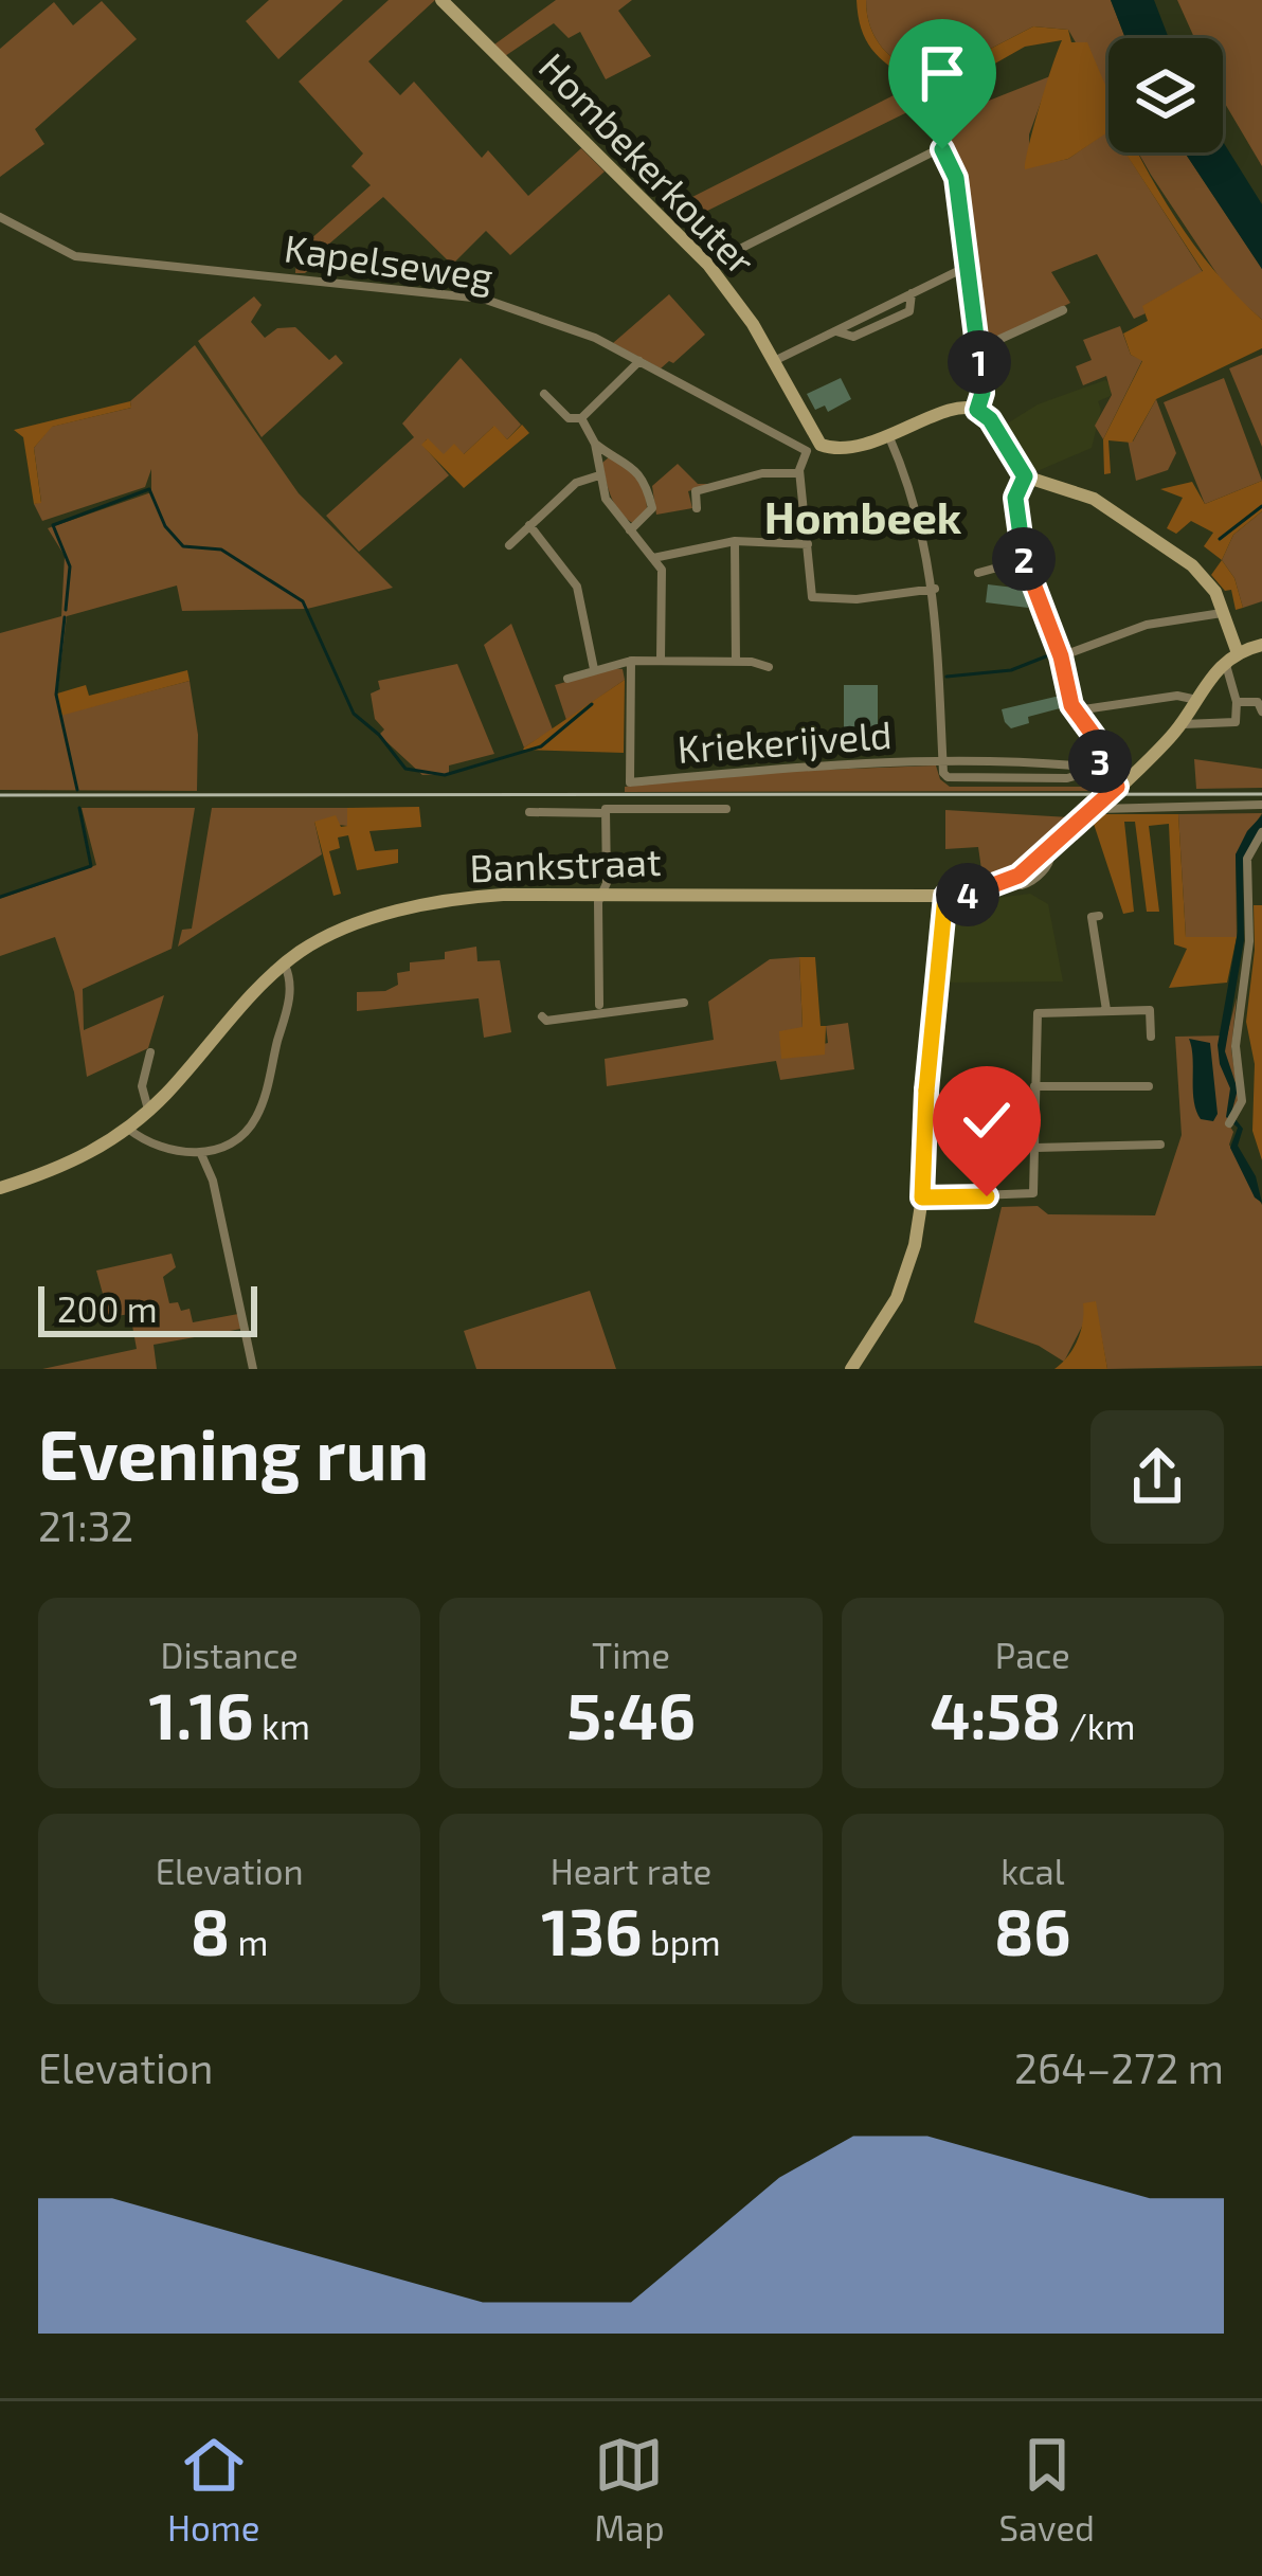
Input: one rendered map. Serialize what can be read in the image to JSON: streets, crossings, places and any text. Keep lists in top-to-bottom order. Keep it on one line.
{"streets":{"street":["Hombekerkouter","Kapelseweg","Kriekerijveld","Bankstraat"]},"crossings":[["Hombekerkouter","Kapelseweg"]],"districts":["Hombeek"],"scale_bar":"200 m","page":{"pins":["1","2","3","4"],"scale":"200 m","heading":["Evening run","21:32"],"stats":[["Distance","1.16 km"],["Time","5:46"],["Pace","4:58 /km"],["Elevation","8 m"],["Heart rate","136 bpm"],["kcal","86"]],"chart":["Elevation","264–272 m"],"tabs":["Home","Map","Saved"]}}
